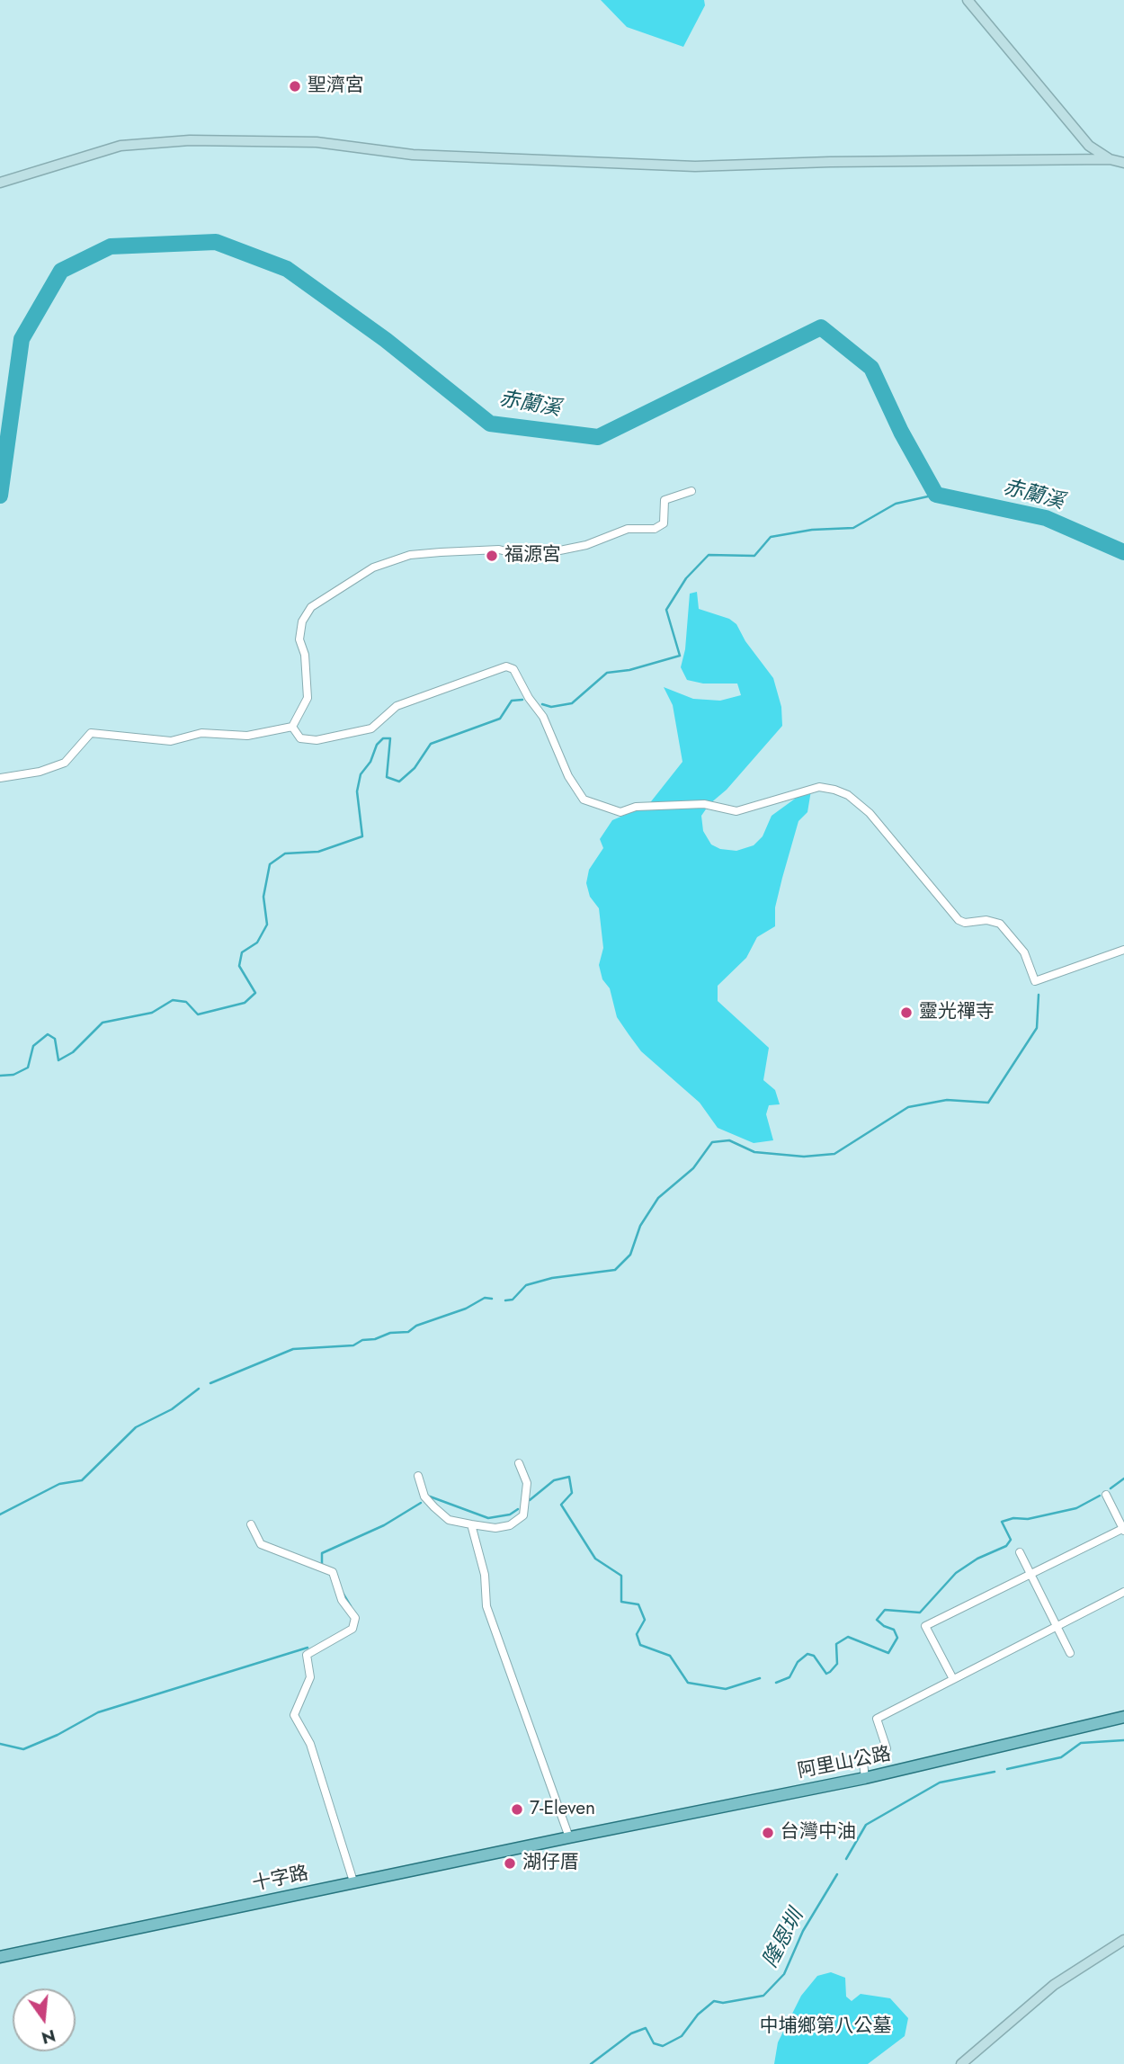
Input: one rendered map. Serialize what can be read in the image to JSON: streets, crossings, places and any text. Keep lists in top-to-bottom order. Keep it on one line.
{"streets":{"main road":["阿里山公路","十字路"]},"crossings":[["阿里山公路","十字路"]],"water":["赤蘭溪","隆恩圳"],"parks":["中埔鄉第八公墓"],"places":["聖濟宮","福源宮","靈光禪寺","7-Eleven","台灣中油","湖仔厝"],"north":"bottom"}
